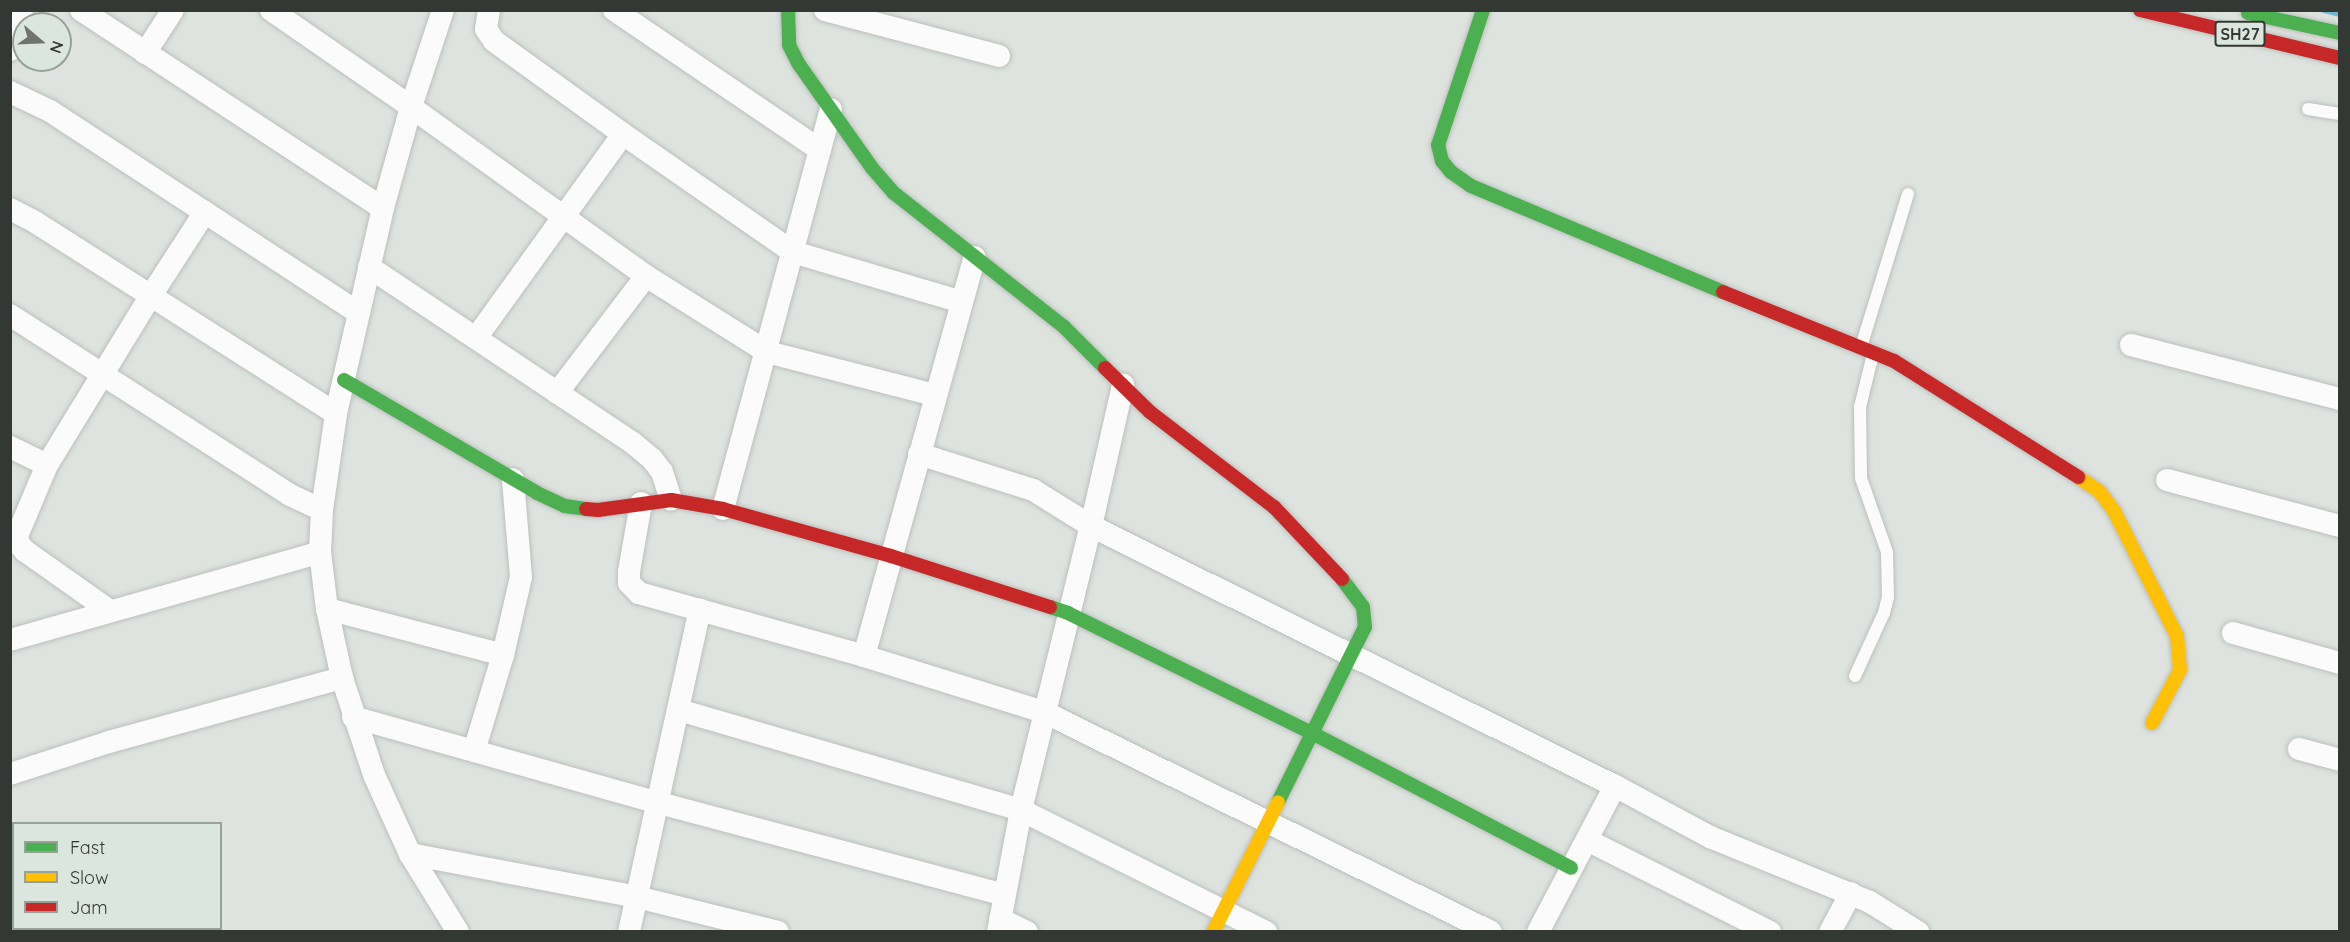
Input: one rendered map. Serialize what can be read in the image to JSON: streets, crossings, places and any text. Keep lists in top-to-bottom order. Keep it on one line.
{"streets":{"street":["SH27"]},"legend":["Fast","Slow","Jam"],"north":"right"}
